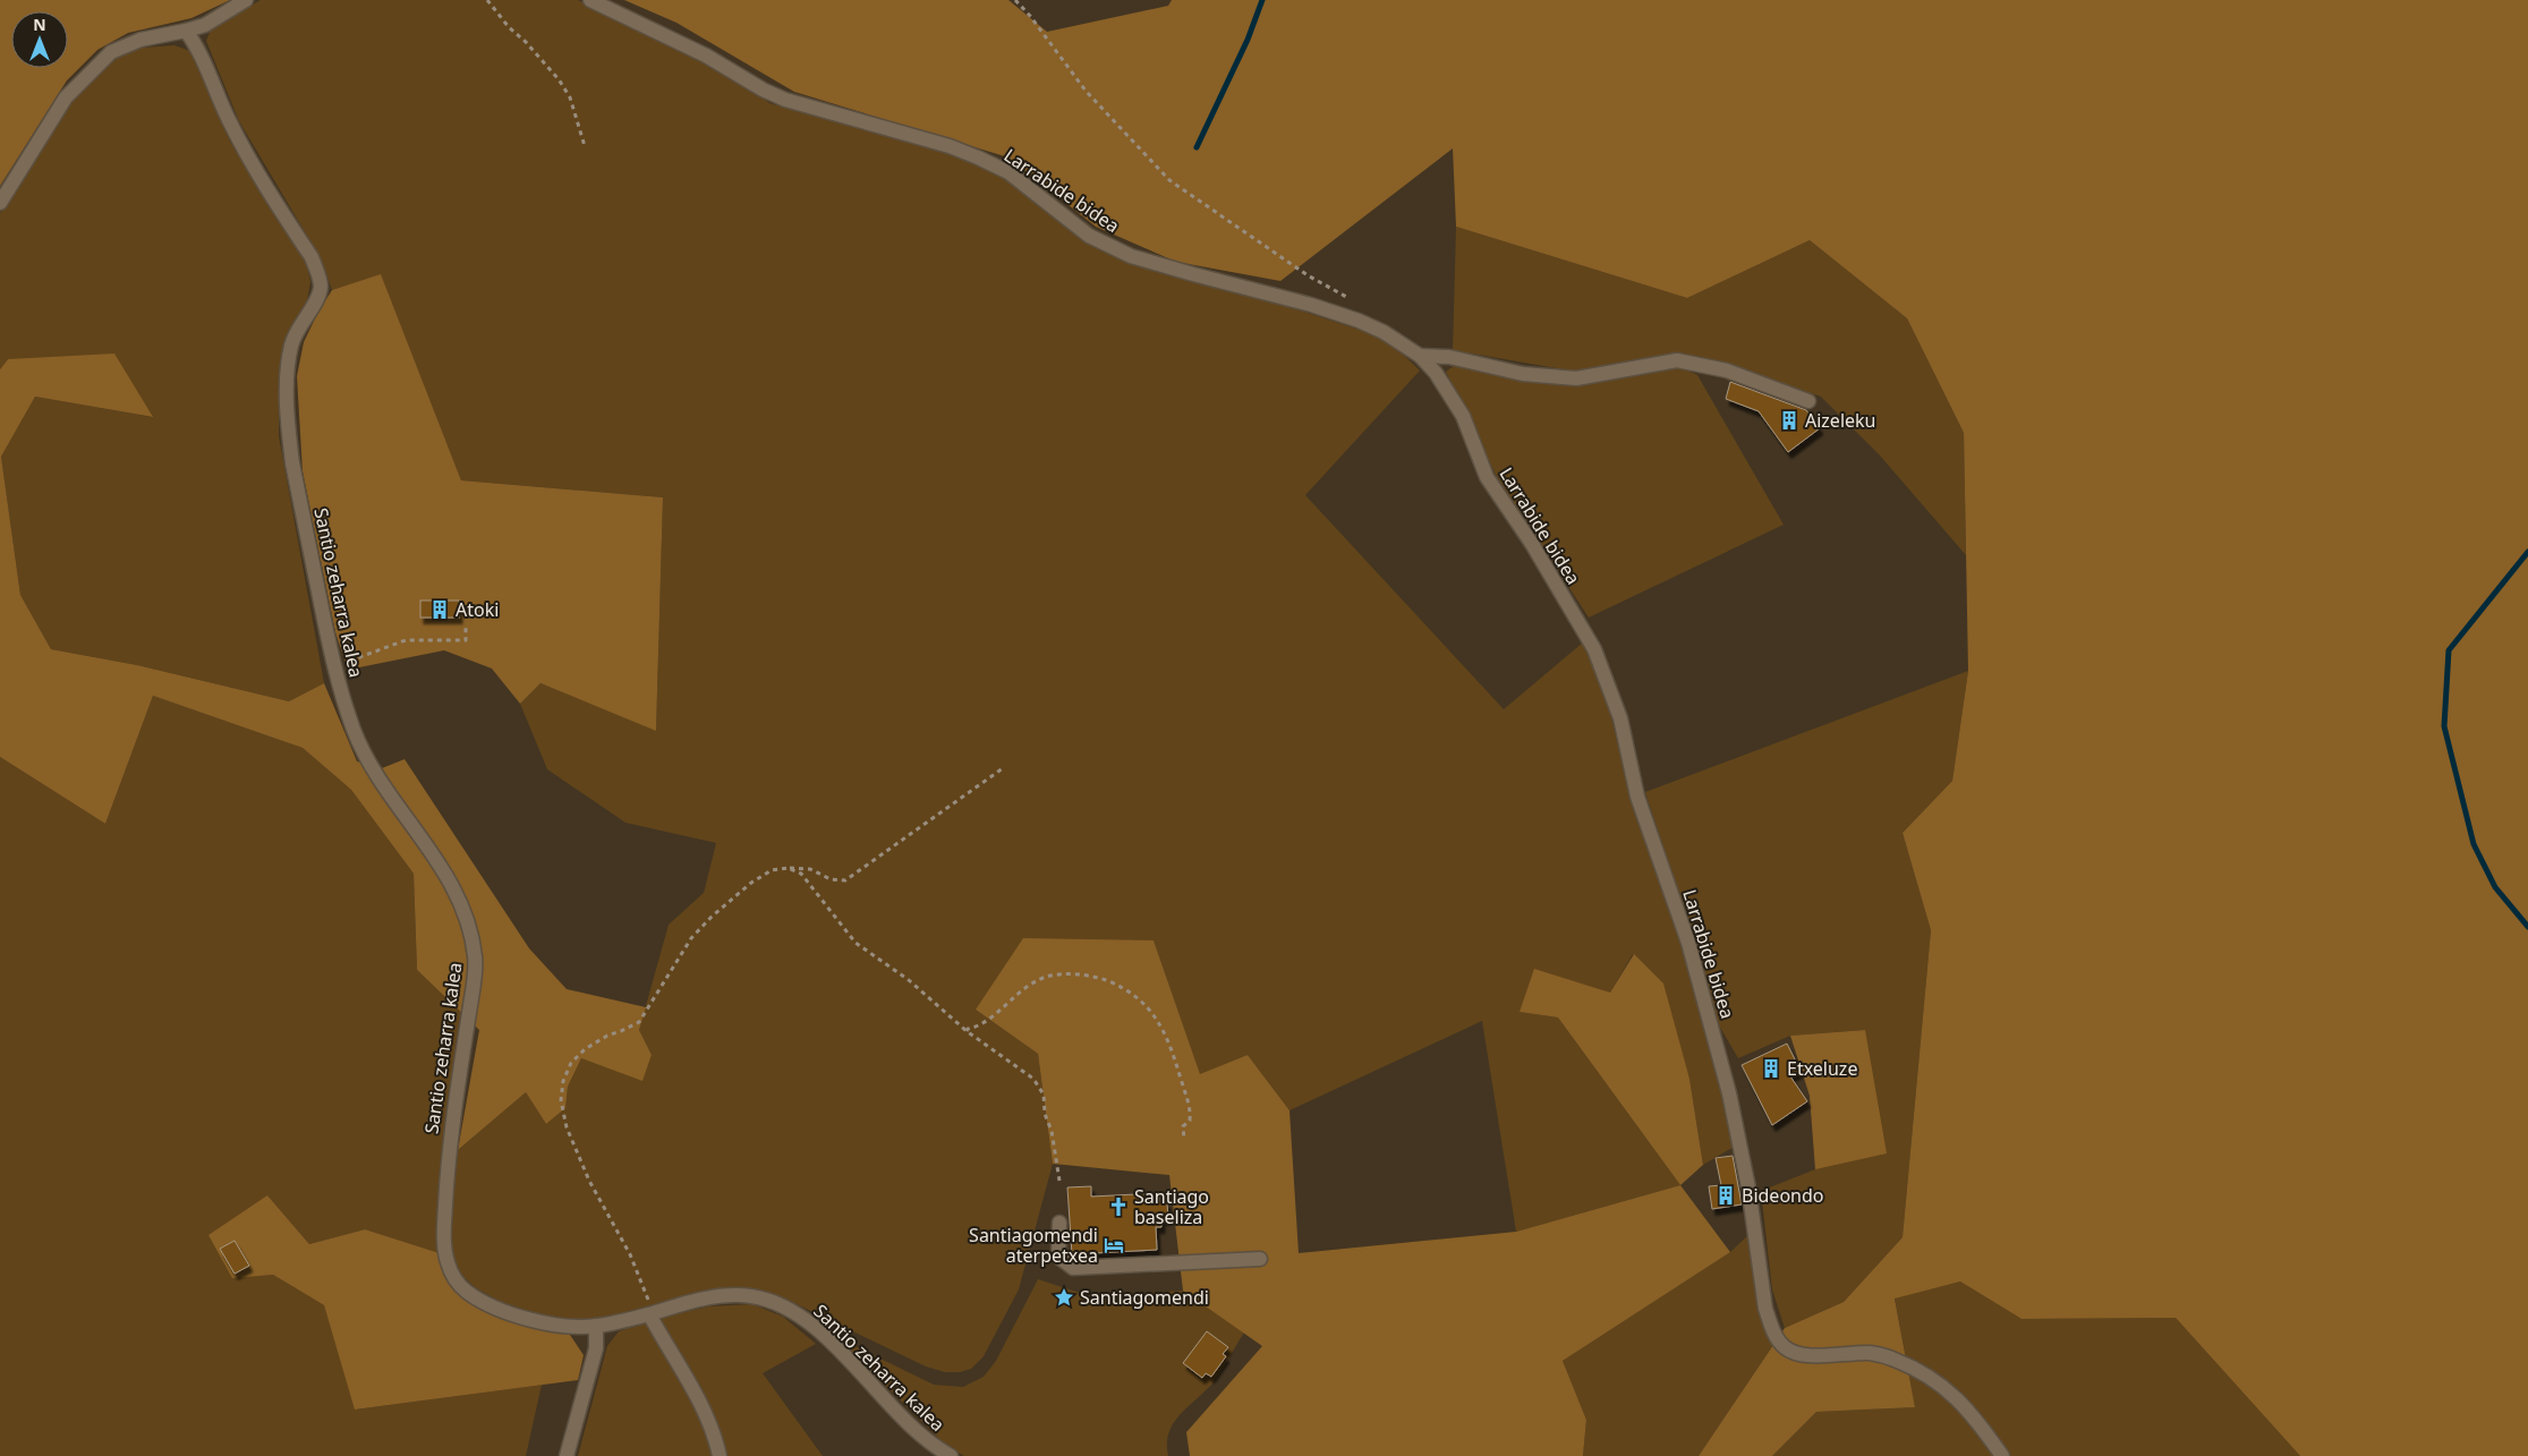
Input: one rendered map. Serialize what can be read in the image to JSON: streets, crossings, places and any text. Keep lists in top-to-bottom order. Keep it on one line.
{"streets":{"street":["Larrabide bidea","Santio zeharra kalea"]},"places":{"building":["Aizeleku","Atoki","Etxeluze","Bideondo"],"church":["Santiago baseliza"],"hotel":["Santiagomendi aterpetxea"],"place":["Santiagomendi"]},"north":"top"}
